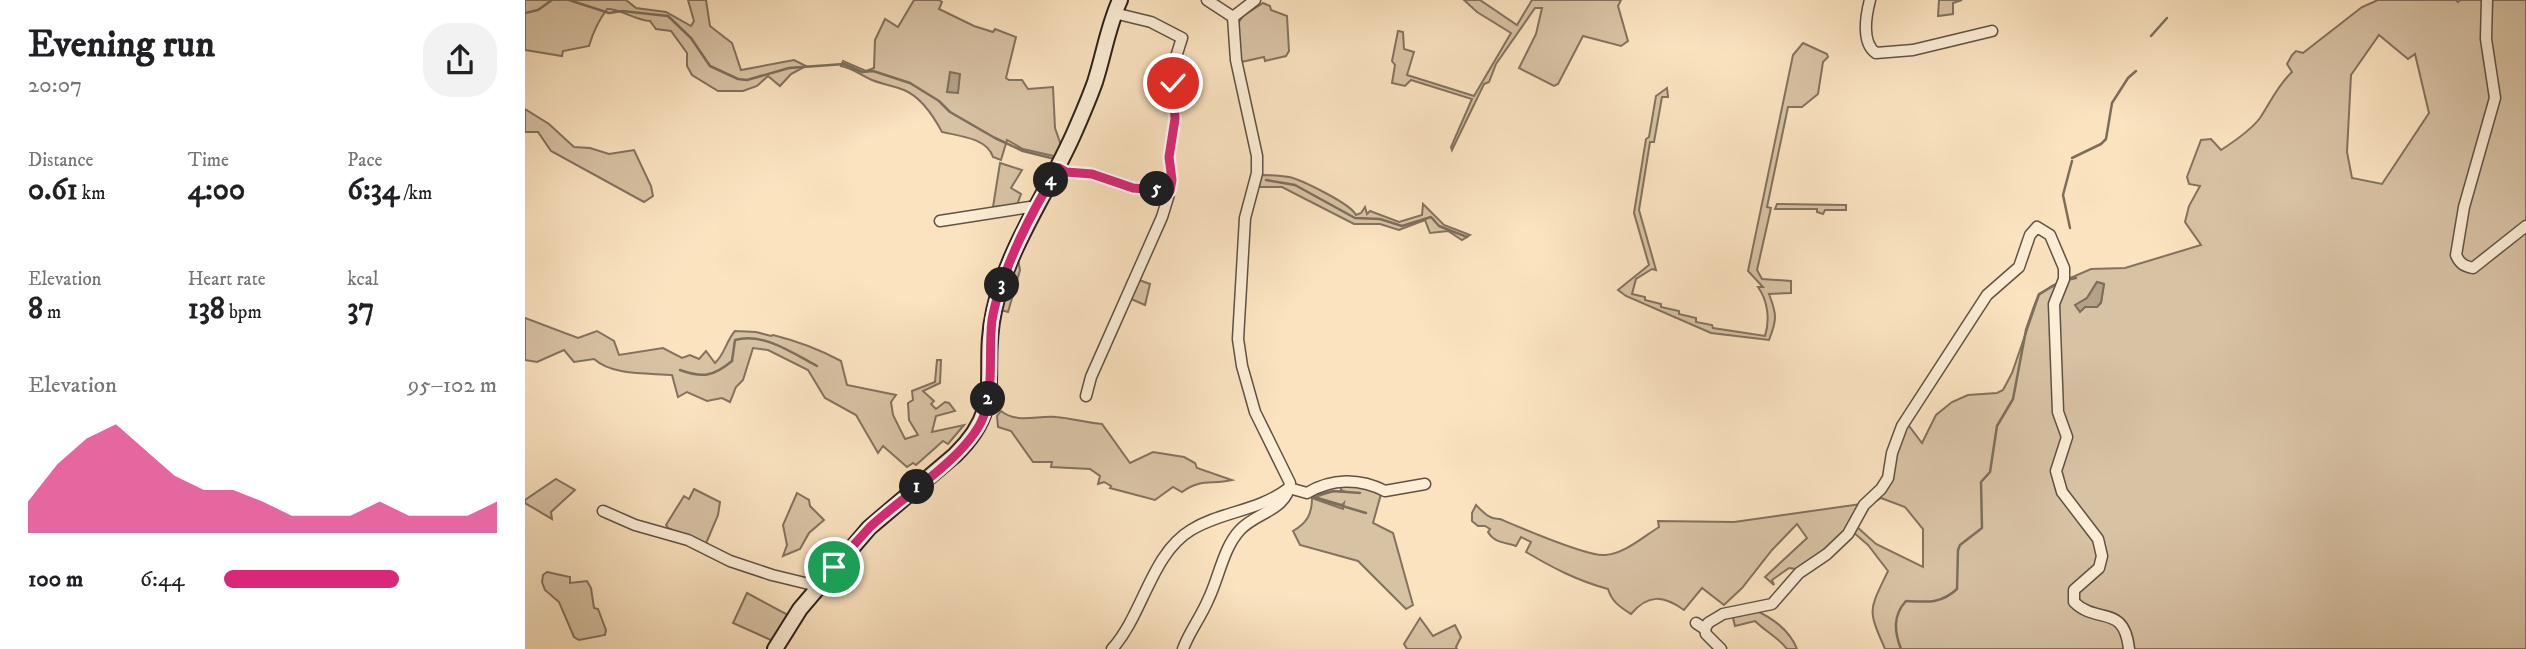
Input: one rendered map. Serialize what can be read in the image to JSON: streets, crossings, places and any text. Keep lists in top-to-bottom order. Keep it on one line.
{"page":{"heading":["Evening run","20:07"],"stats":[["Distance","0.61 km"],["Time","4:00"],["Pace","6:34 /km"],["Elevation","8 m"],["Heart rate","138 bpm"],["kcal","37"]],"pins":["4","5","3","2","1"],"chart":["Elevation","95–102 m"],"list":[{"name":"100 m","note":"6:44"}]}}
